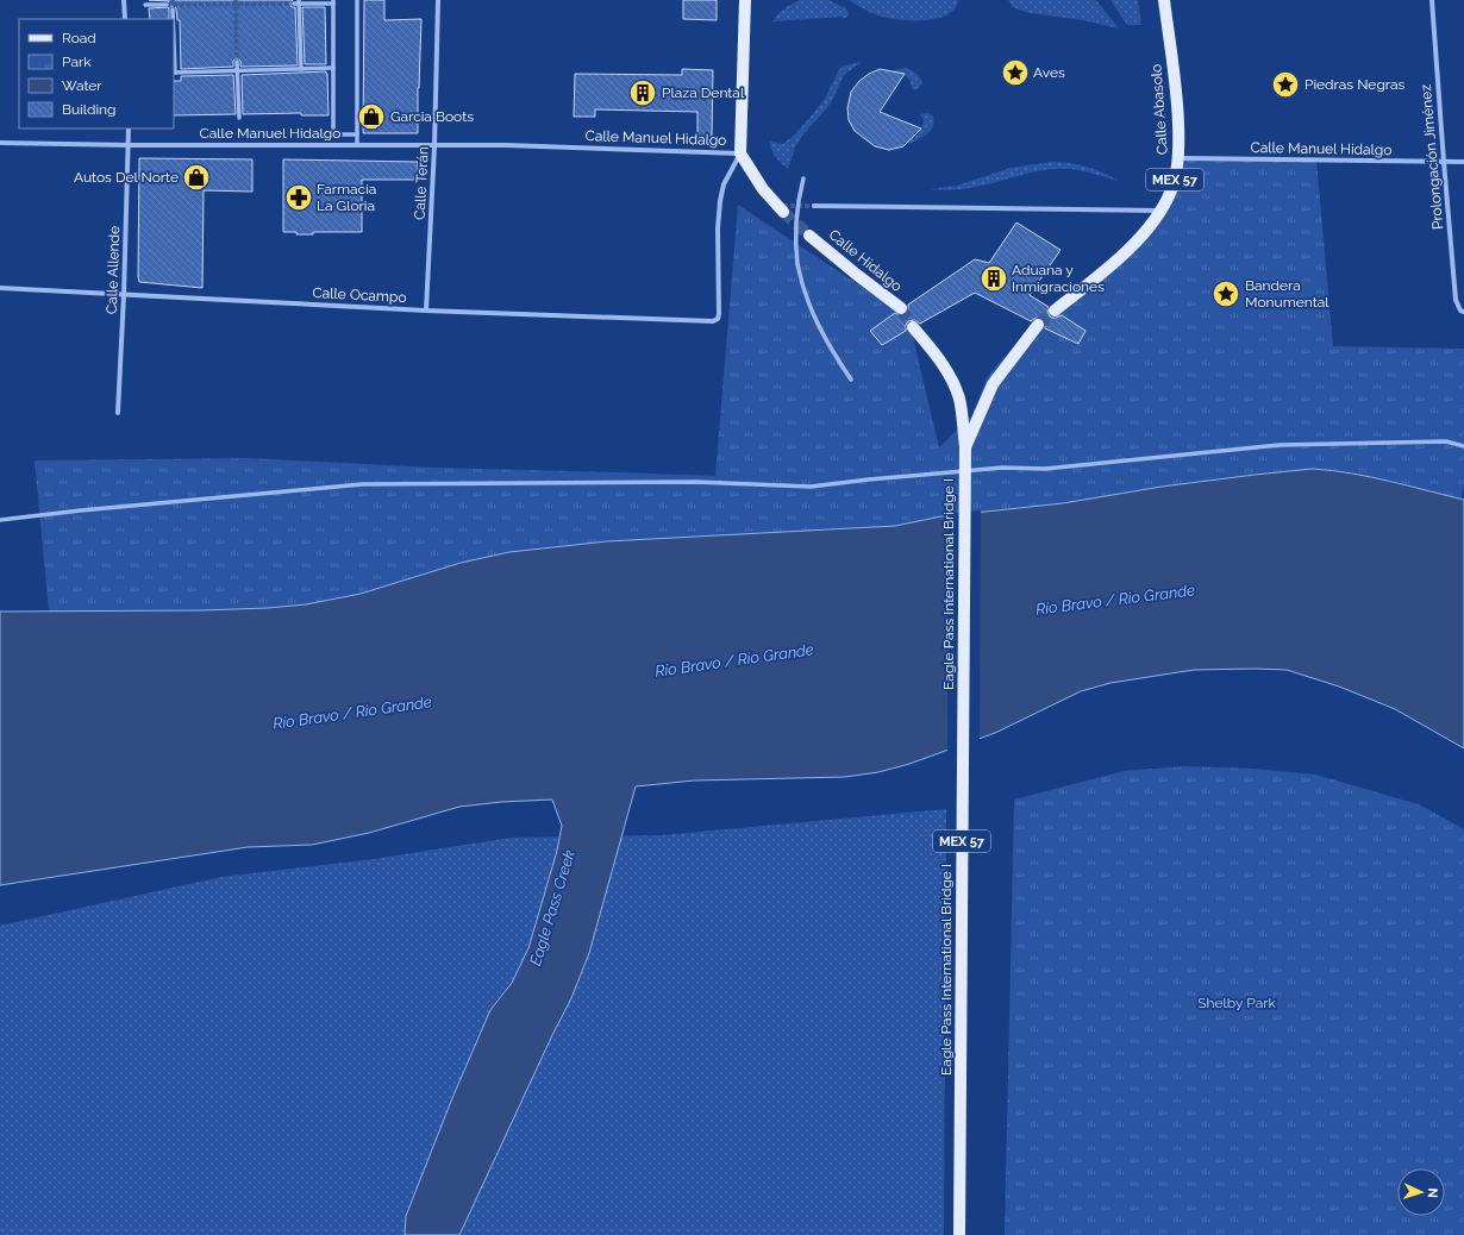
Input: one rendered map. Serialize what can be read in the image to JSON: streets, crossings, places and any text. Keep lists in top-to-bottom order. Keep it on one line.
{"streets":{"main road":["Calle Abasolo","MEX 57","Calle Hidalgo","Eagle Pass International Bridge I"],"street":["Calle Manuel Hidalgo","Prolongación Jiménez","Calle Terán","Calle Allende","Calle Ocampo"]},"crossings":[["Calle Abasolo","Calle Manuel Hidalgo"],["Calle Manuel Hidalgo","Prolongación Jiménez"],["Calle Manuel Hidalgo","Calle Terán"],["Calle Manuel Hidalgo","Calle Allende"],["Calle Manuel Hidalgo","Calle Ocampo"],["MEX 57","Eagle Pass International Bridge I"],["Calle Terán","Calle Ocampo"],["Calle Allende","Calle Ocampo"]],"water":["Río Bravo / Rio Grande","Eagle Pass Creek"],"parks":["Shelby Park"],"places":{"place":["Aves","Piedras Negras","Bandera Monumental"],"building":["Plaza Dental","Aduana y Inmigraciones"],"shop":["Garcia Boots","Autos Del Norte"],"pharmacy":["Farmacia La Gloria"]},"legend":["Road","Park","Water","Building"],"north":"right"}
